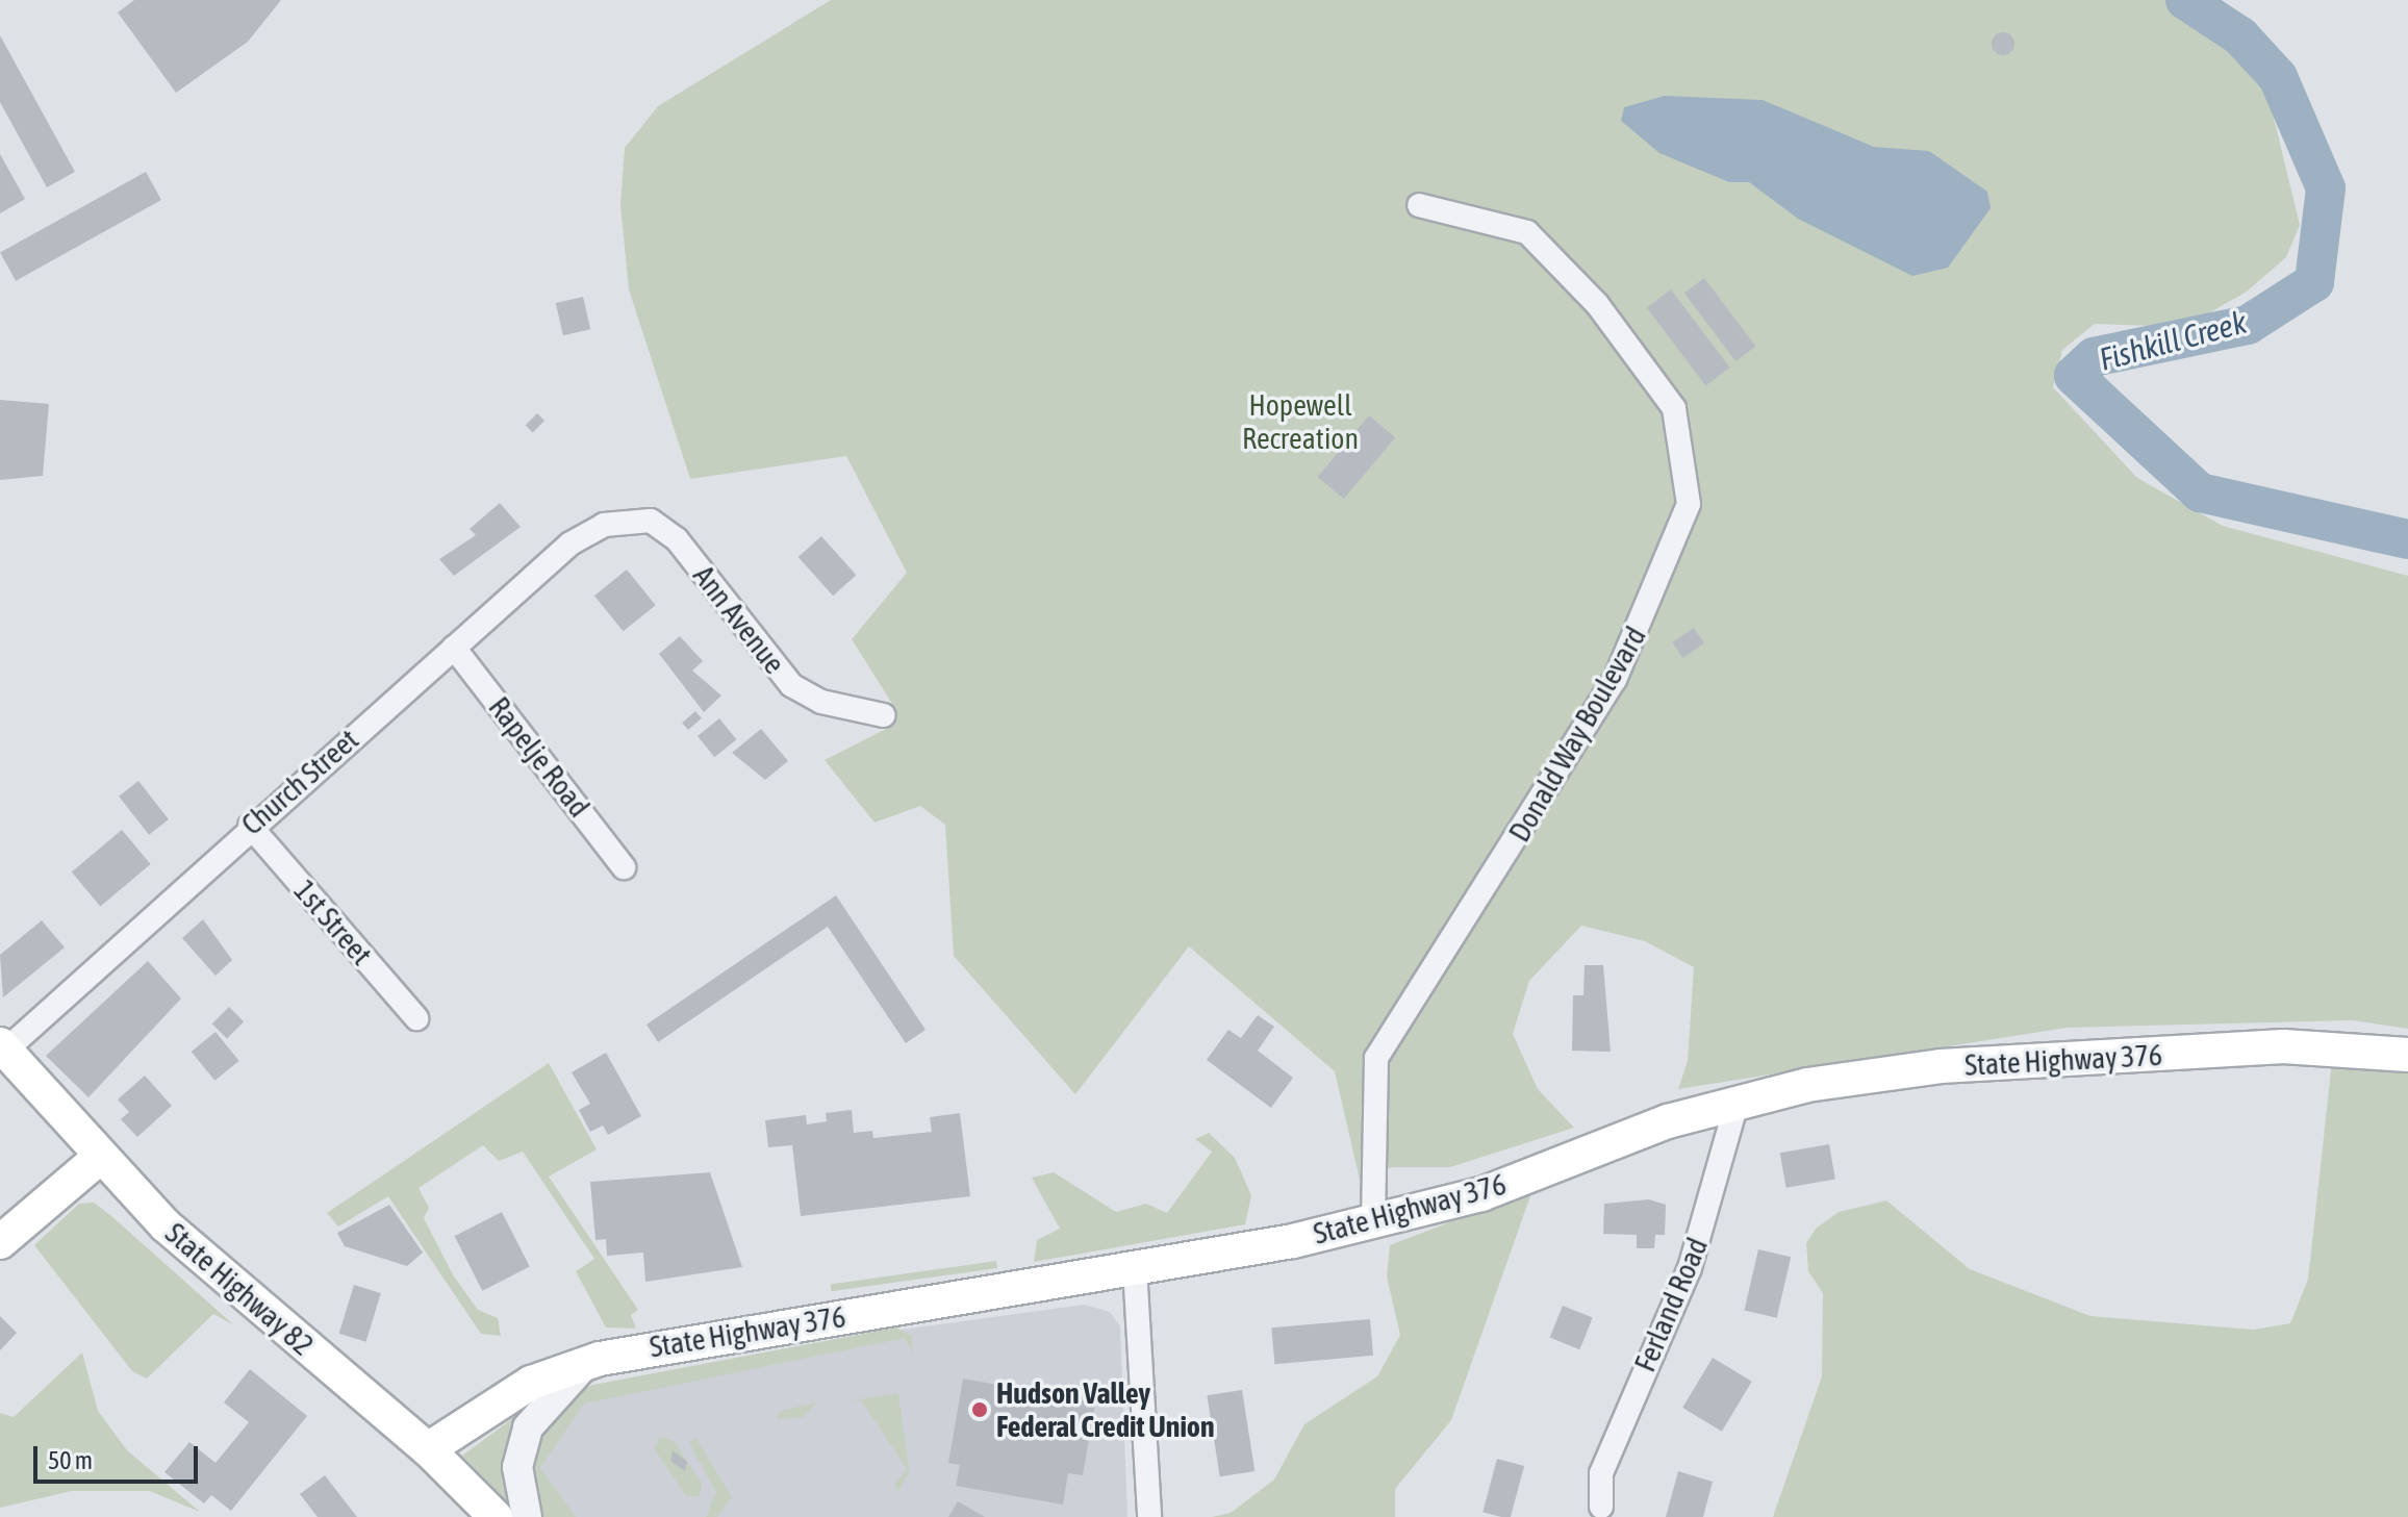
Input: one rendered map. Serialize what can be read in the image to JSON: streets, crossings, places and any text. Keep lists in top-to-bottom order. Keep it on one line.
{"streets":{"main road":["State Highway 376","State Highway 82"],"street":["Ann Avenue","Donald Way Boulevard","Rapelje Road","Church Street","1st Street","Ferland Road"]},"crossings":[["Ann Avenue","Church Street"],["Donald Way Boulevard","State Highway 376"],["Rapelje Road","Church Street"],["Church Street","1st Street"],["Church Street","State Highway 82"],["State Highway 376","State Highway 82"],["State Highway 376","Ferland Road"]],"water":["Fishkill Creek"],"parks":["Hopewell Recreation"],"places":["Hudson Valley Federal Credit Union"],"scale_bar":"50 m"}
